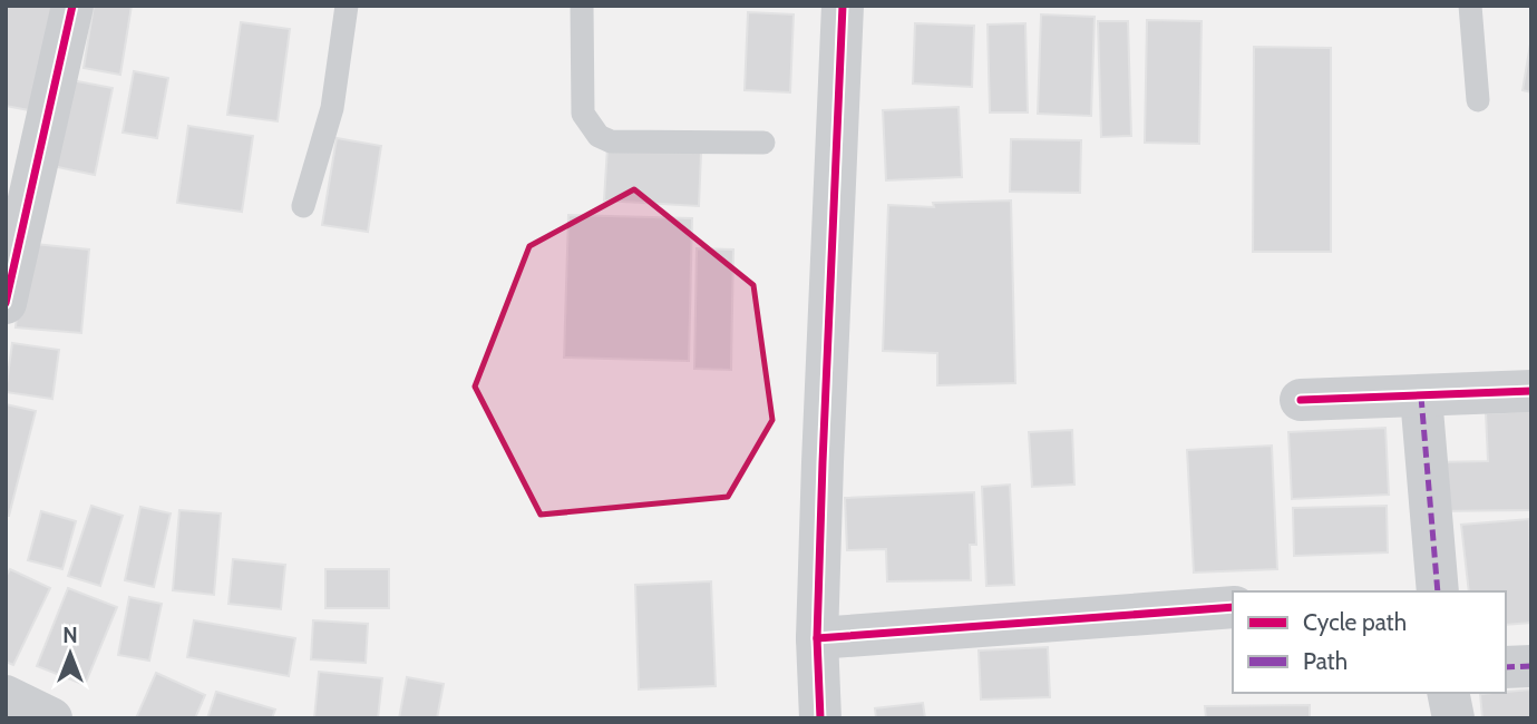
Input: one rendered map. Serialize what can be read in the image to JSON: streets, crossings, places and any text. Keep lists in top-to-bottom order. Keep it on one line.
{"legend":["Cycle path","Path"],"north":"top"}
